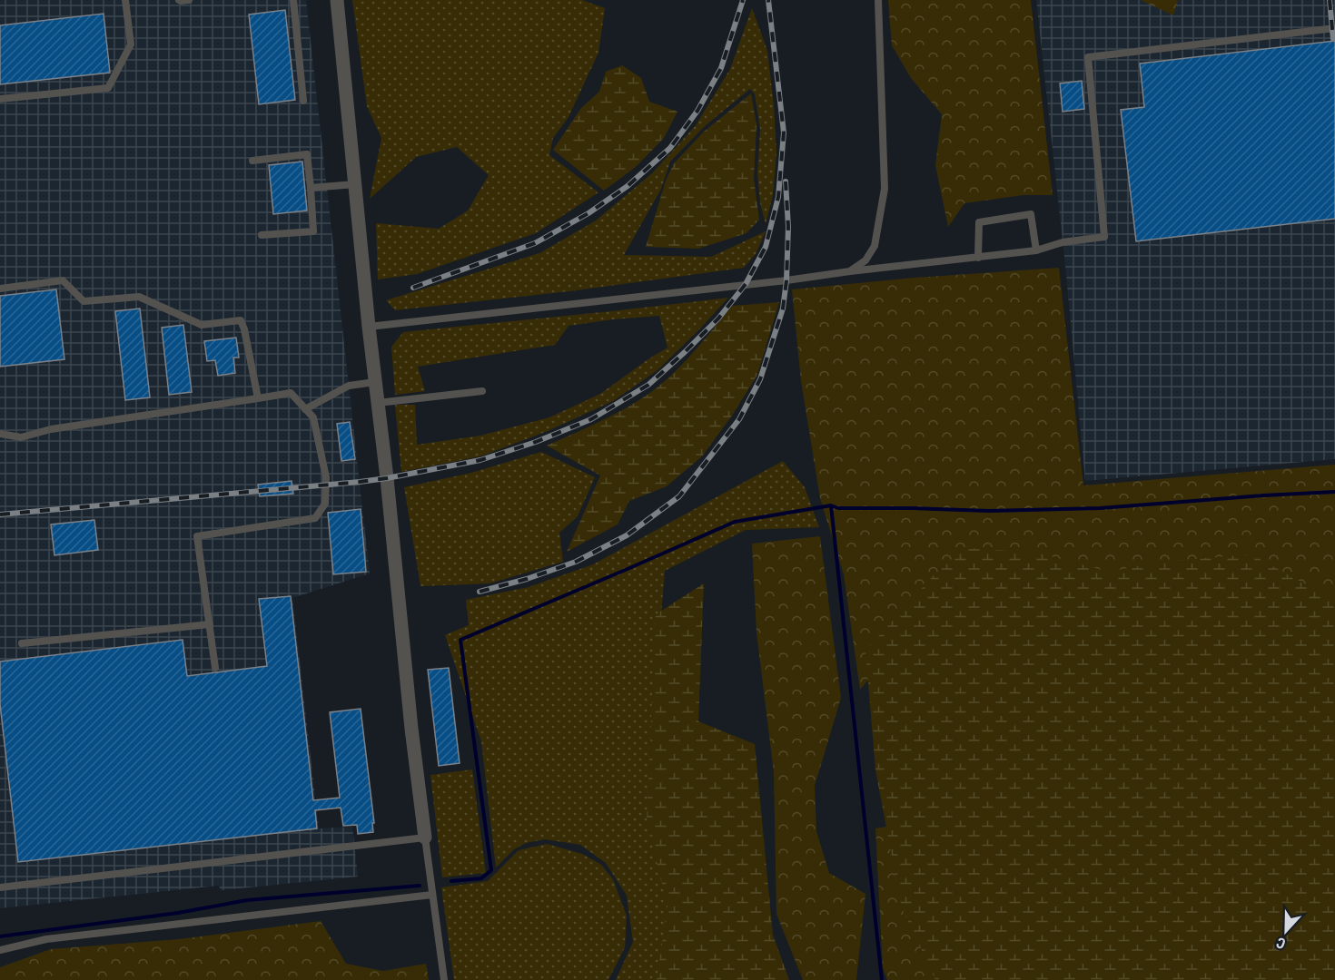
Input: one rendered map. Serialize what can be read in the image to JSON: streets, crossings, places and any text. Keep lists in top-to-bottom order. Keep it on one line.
{"north":"bottom"}
